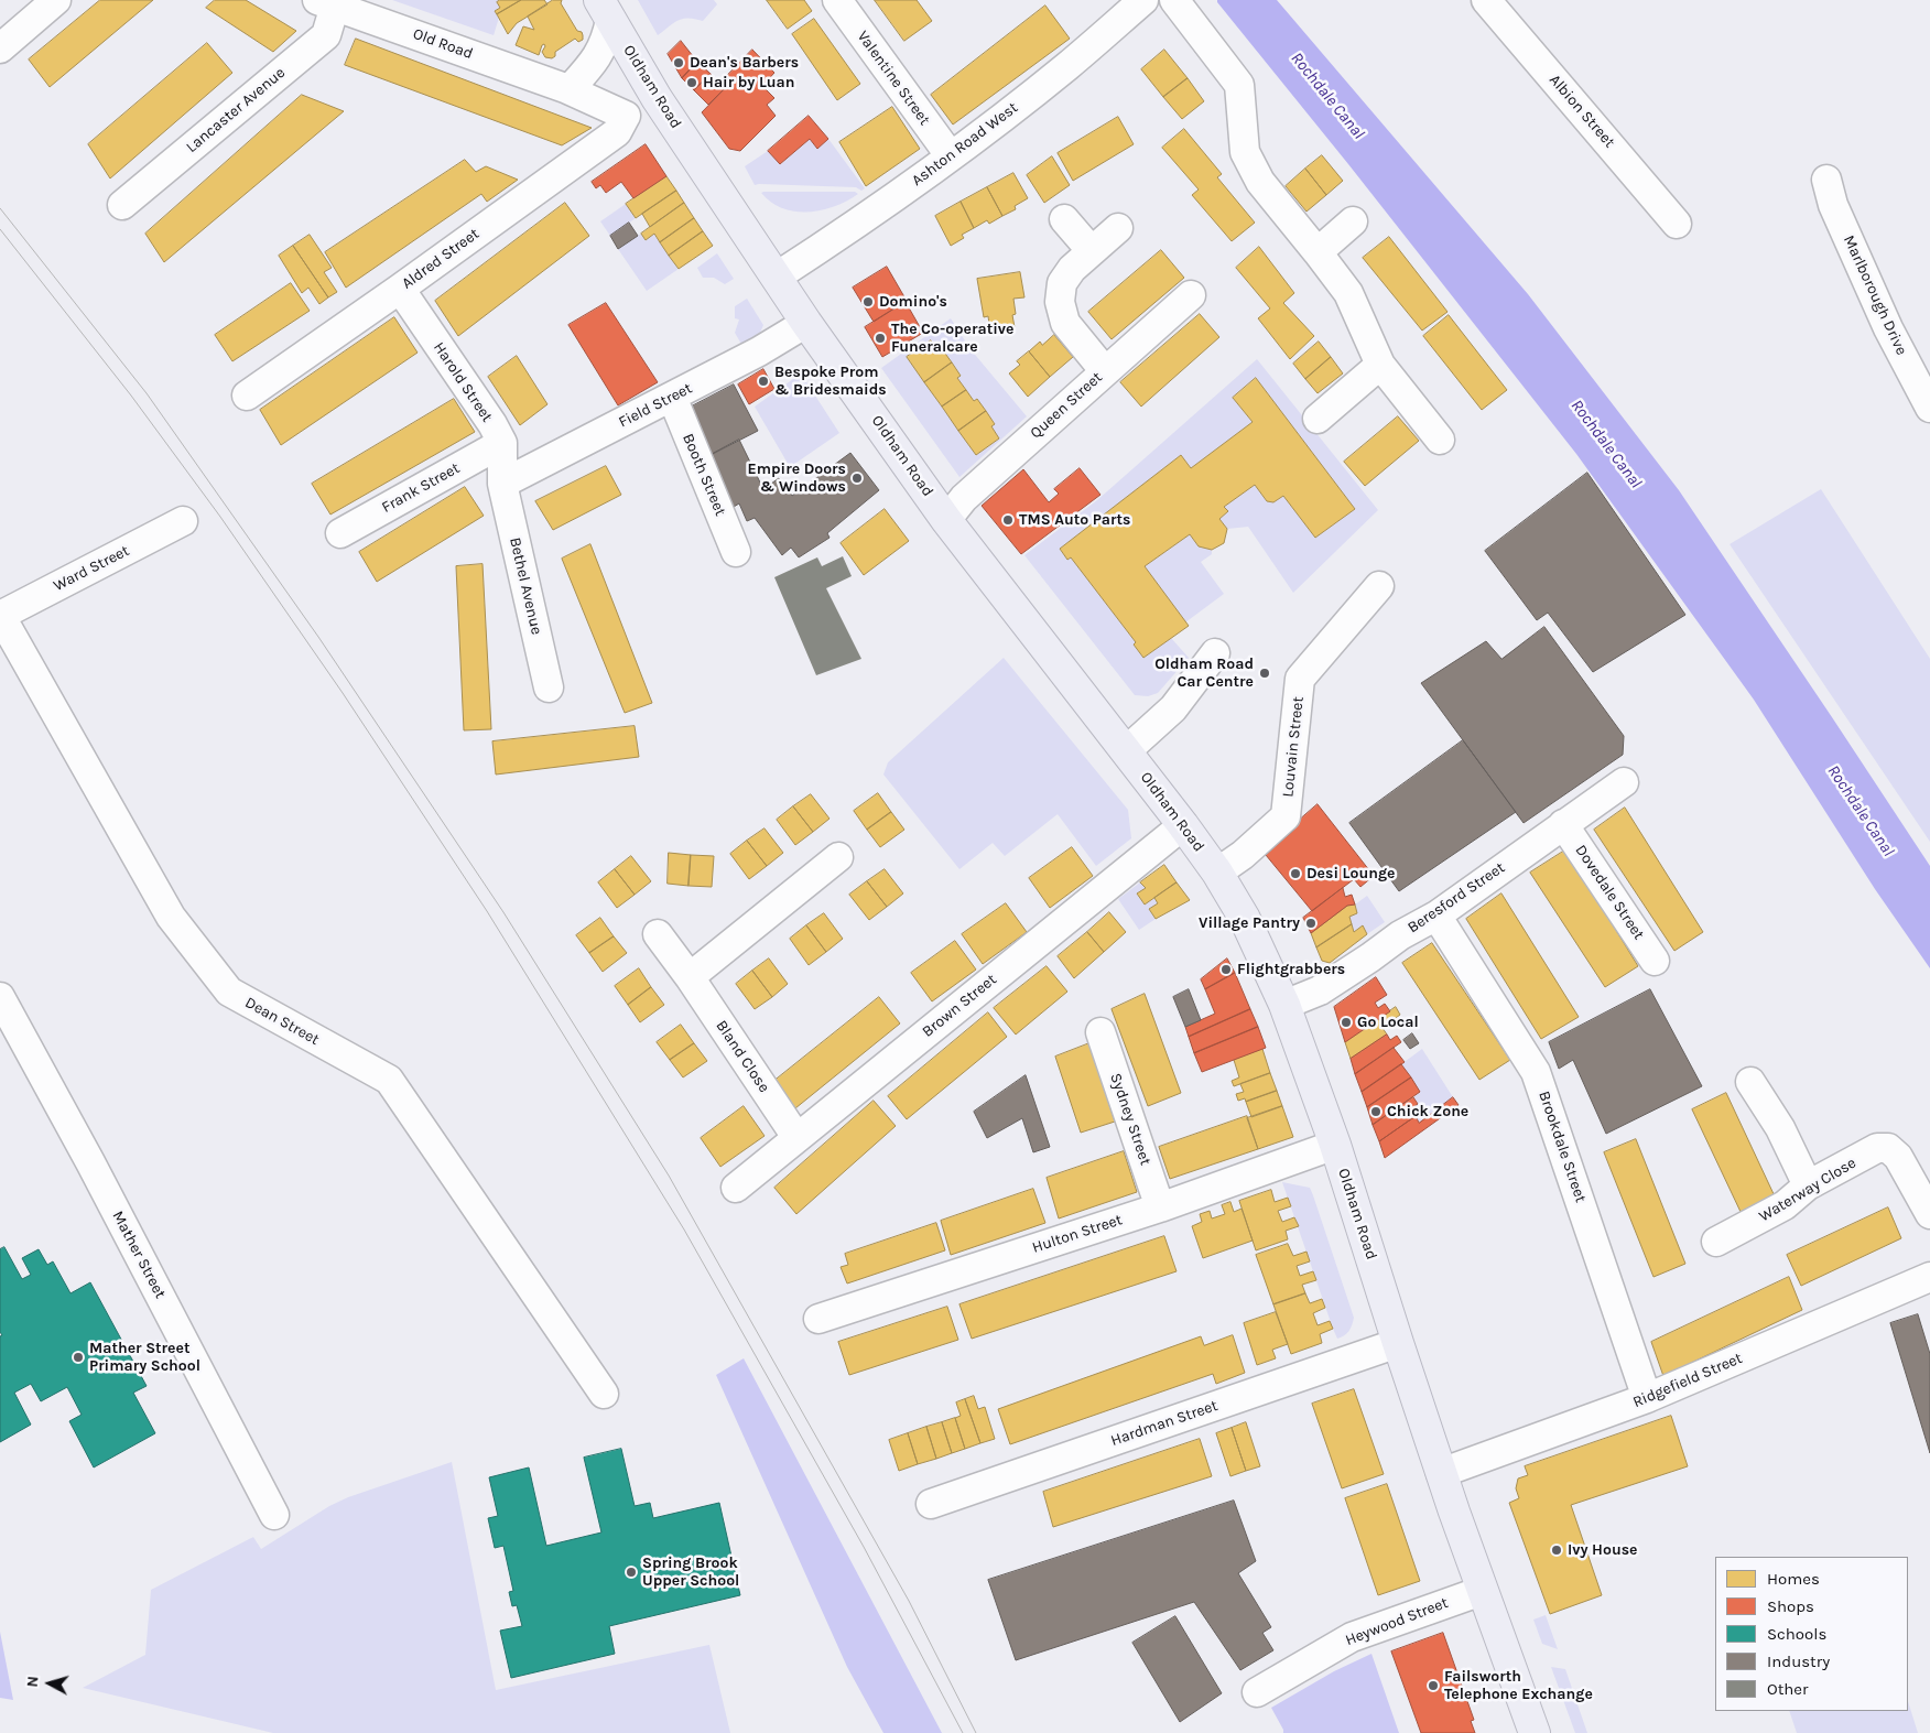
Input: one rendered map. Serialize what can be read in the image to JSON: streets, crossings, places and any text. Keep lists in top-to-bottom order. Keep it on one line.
{"streets":{"highway":["Oldham Road"],"street":["Old Road","Valentine Street","Lancaster Avenue","Albion Street","Ashton Road West","Aldred Street","Marlborough Drive","Harold Street","Field Street","Queen Street","Booth Street","Frank Street","Ward Street","Bethel Avenue","Louvain Street","Dovedale Street","Beresford Street","Brown Street","Dean Street","Bland Close","Sydney Street","Brookdale Street","Waterway Close","Hulton Street","Mather Street","Ridgefield Street","Hardman Street","Heywood Street"]},"crossings":[["Old Road","Lancaster Avenue"],["Old Road","Aldred Street"],["Valentine Street","Ashton Road West"],["Oldham Road","Ashton Road West"],["Oldham Road","Field Street"],["Oldham Road","Queen Street"],["Oldham Road","Louvain Street"],["Oldham Road","Beresford Street"],["Oldham Road","Brown Street"],["Oldham Road","Hulton Street"],["Oldham Road","Ridgefield Street"],["Oldham Road","Hardman Street"],["Oldham Road","Heywood Street"],["Aldred Street","Harold Street"],["Harold Street","Frank Street"],["Field Street","Booth Street"],["Field Street","Bethel Avenue"],["Ward Street","Dean Street"],["Dovedale Street","Beresford Street"],["Beresford Street","Brookdale Street"],["Brown Street","Bland Close"],["Sydney Street","Hulton Street"],["Brookdale Street","Ridgefield Street"]],"water":["Rochdale Canal"],"places":["Dean's Barbers","Hair by Luan","Domino's","The Co-operative Funeralcare","Bespoke Prom & Bridesmaids","Empire Doors & Windows","TMS Auto Parts","Oldham Road Car Centre","Desi Lounge","Village Pantry","Flightgrabbers","Go Local","Chick Zone","Mather Street Primary School","Ivy House","Spring Brook Upper School","Failsworth Telephone Exchange"],"legend":["Homes","Shops","Schools","Industry","Other"],"north":"left"}
